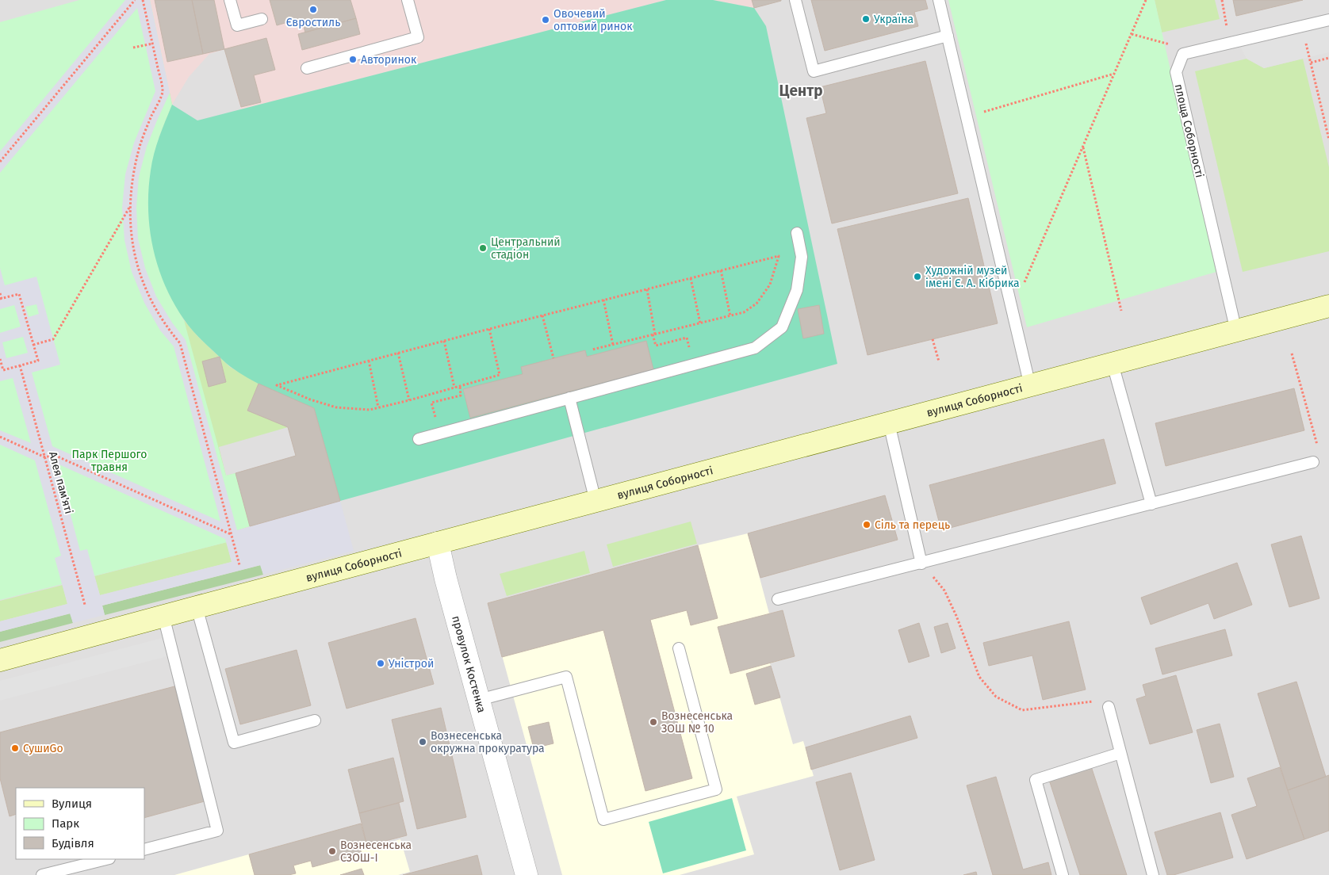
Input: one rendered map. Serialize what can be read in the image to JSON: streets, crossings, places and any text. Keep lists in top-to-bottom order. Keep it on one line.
{"streets":{"main road":["вулиця Соборності"],"street":["провулок Костенка"],"lane":["площа Соборності"],"path":["Алея пам'яті"]},"crossings":[["площа Соборності","вулиця Соборності"],["вулиця Соборності","провулок Костенка"]],"districts":["Центр"],"parks":["Парк Першого травня"],"places":["Євростиль","Україна","Овочевий оптовий ринок","Авторинок","Центральний стадіон","Художній музей імені Є. А. Кібрика","Сіль та перець","Уністрой","Вознесенська ЗОШ № 10","Вознесенська окружна прокуратура","СушиGo","Вознесенська СЗОШ-І"],"legend":["Вулиця","Парк","Будівля"]}
